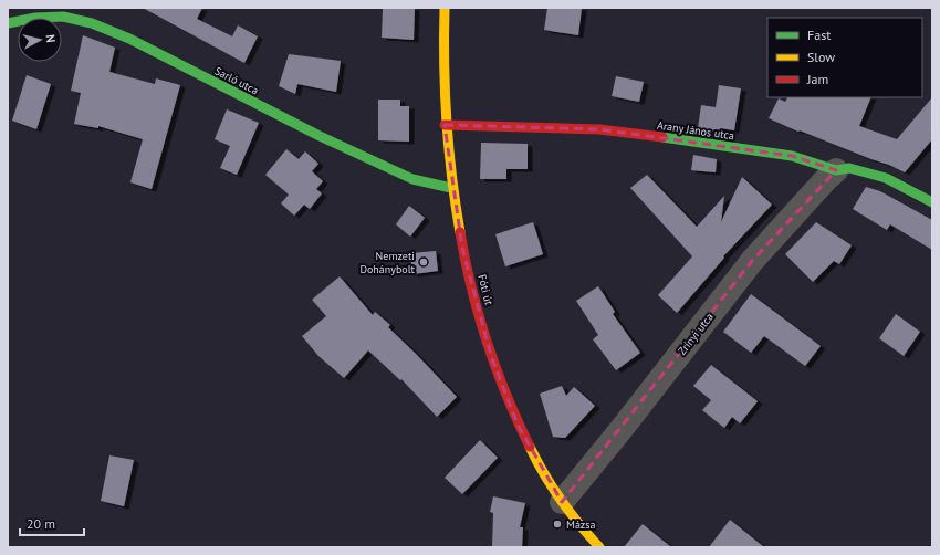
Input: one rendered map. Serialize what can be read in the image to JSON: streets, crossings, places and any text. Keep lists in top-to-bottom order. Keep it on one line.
{"streets":{"street":["Sarló utca","Arany János utca","Fóti út","Zrínyi utca"]},"crossings":[["Sarló utca","Fóti út"],["Arany János utca","Fóti út"],["Arany János utca","Zrínyi utca"],["Fóti út","Zrínyi utca"]],"places":["Nemzeti Dohánybolt","Mázsa"],"legend":["Fast","Slow","Jam"],"scale_bar":"20 m","north":"right"}
